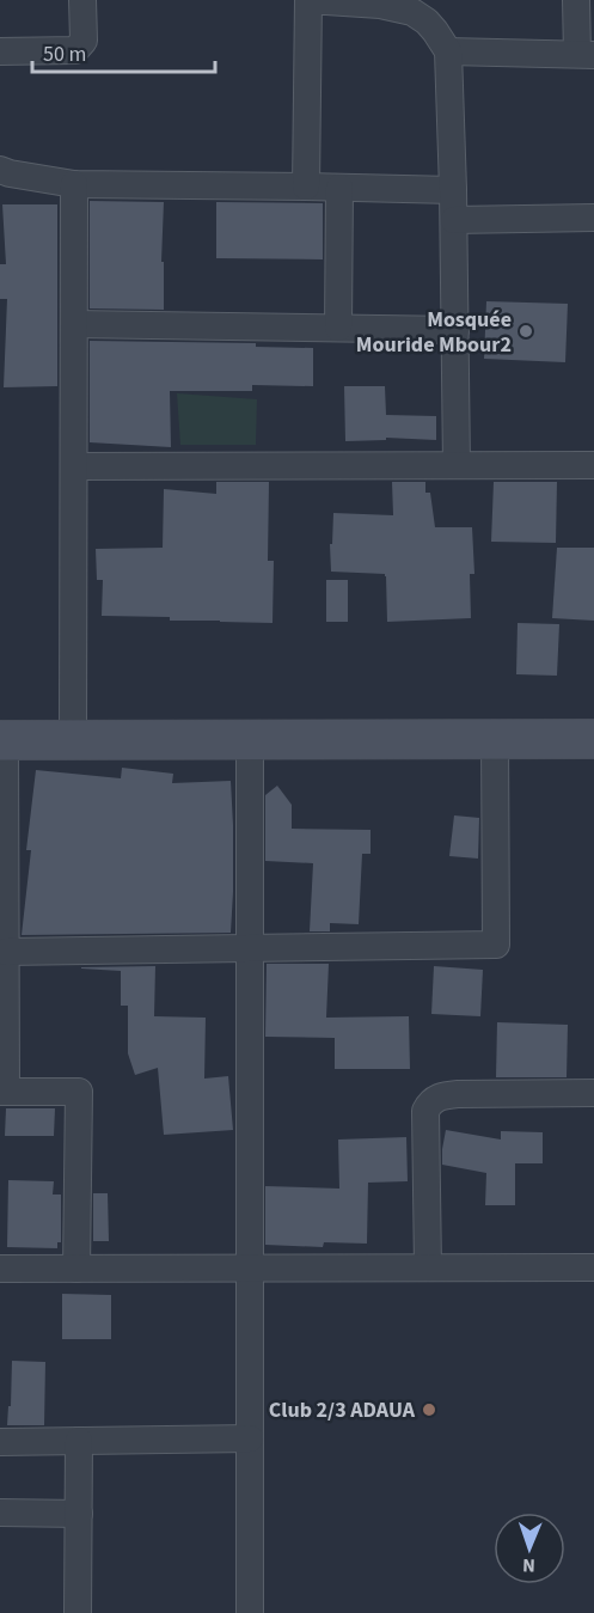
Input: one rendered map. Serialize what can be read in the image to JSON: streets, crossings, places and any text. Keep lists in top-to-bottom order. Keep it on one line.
{"places":["Mosquée Mouride Mbour2","Club 2/3 ADAUA"],"scale_bar":"50 m","north":"bottom"}
